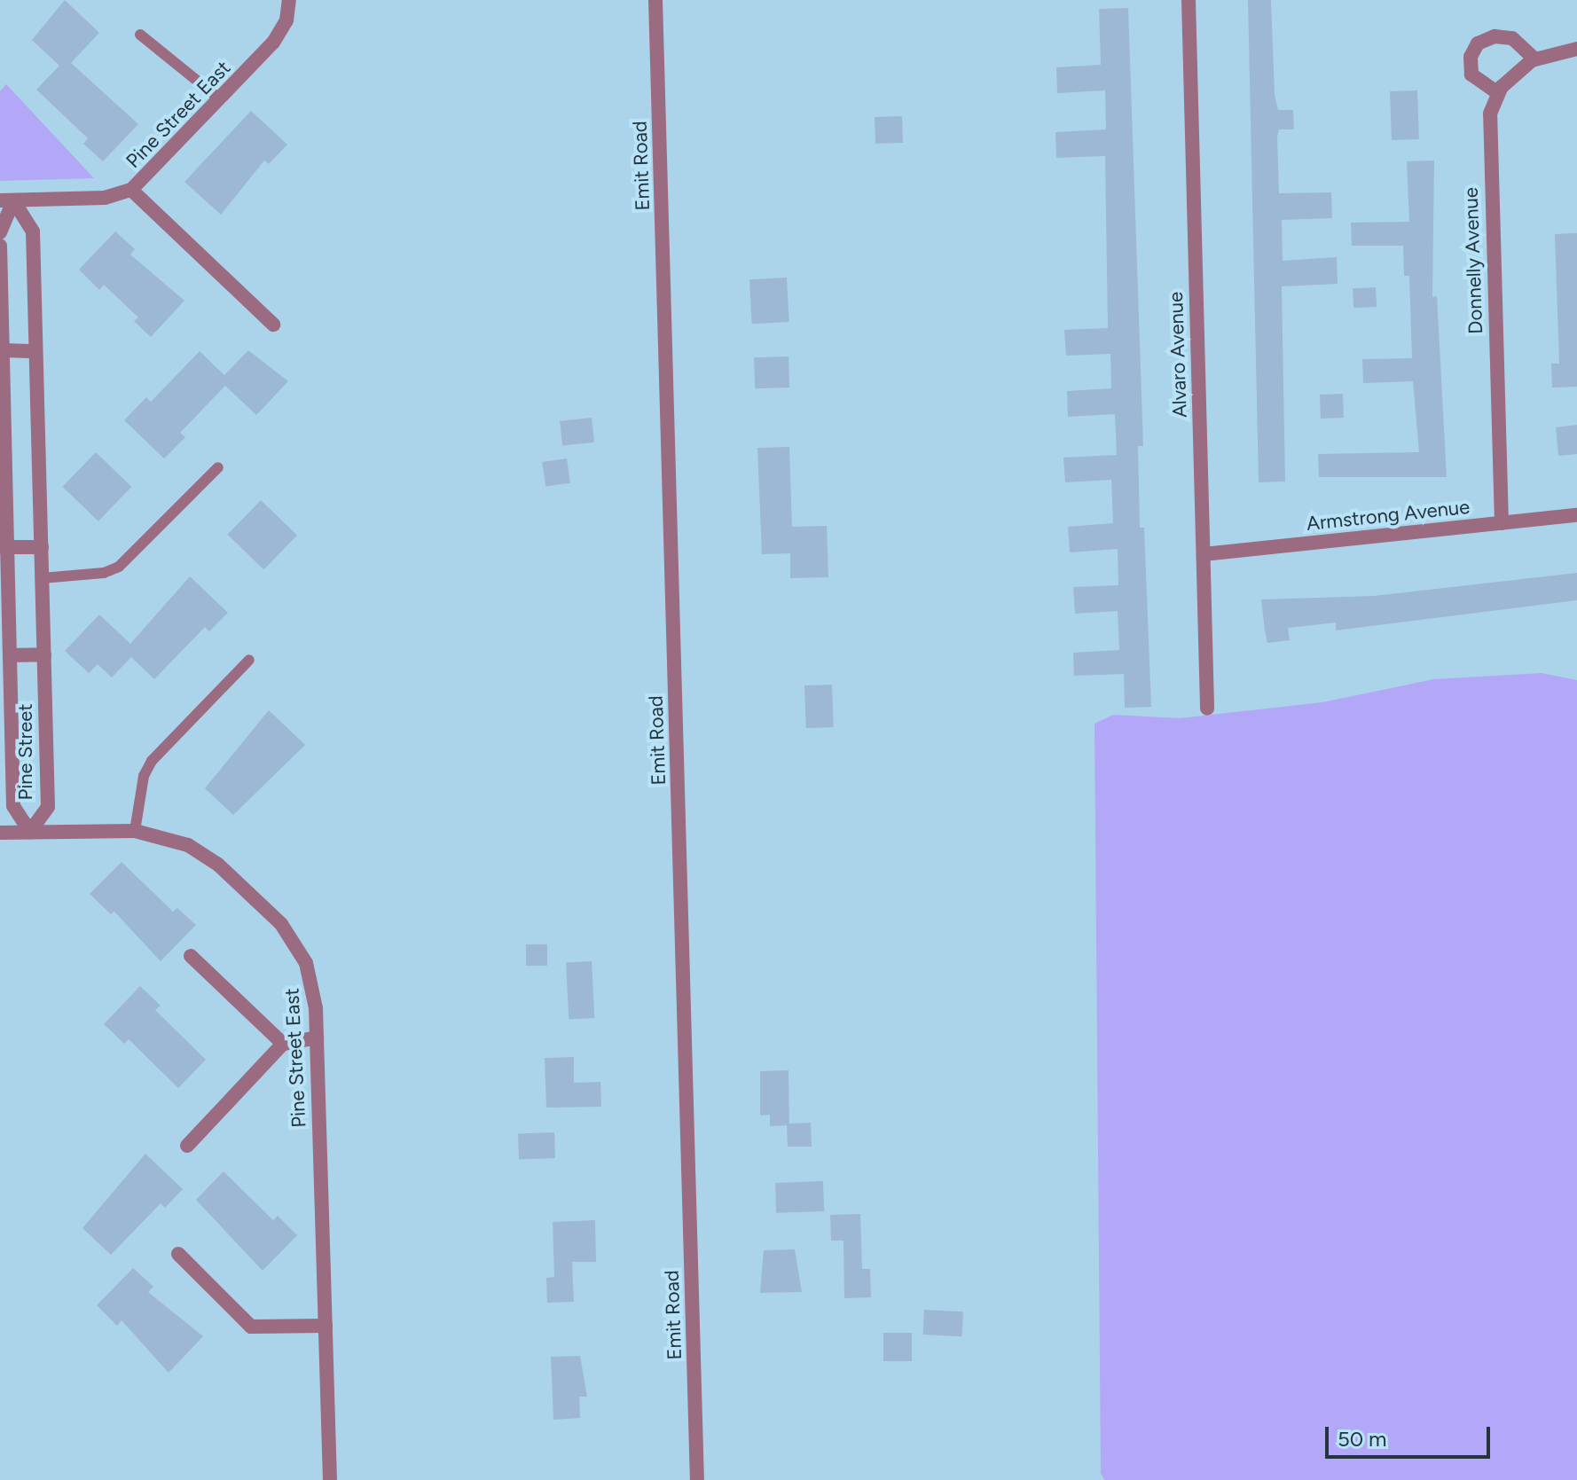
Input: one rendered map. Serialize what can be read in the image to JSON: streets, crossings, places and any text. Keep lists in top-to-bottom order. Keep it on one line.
{"streets":{"street":["Pine Street East","Emit Road","Donnelly Avenue","Alvaro Avenue","Armstrong Avenue","Pine Street"]},"crossings":[["Pine Street East","Pine Street"],["Donnelly Avenue","Armstrong Avenue"],["Alvaro Avenue","Armstrong Avenue"]],"scale_bar":"50 m"}
